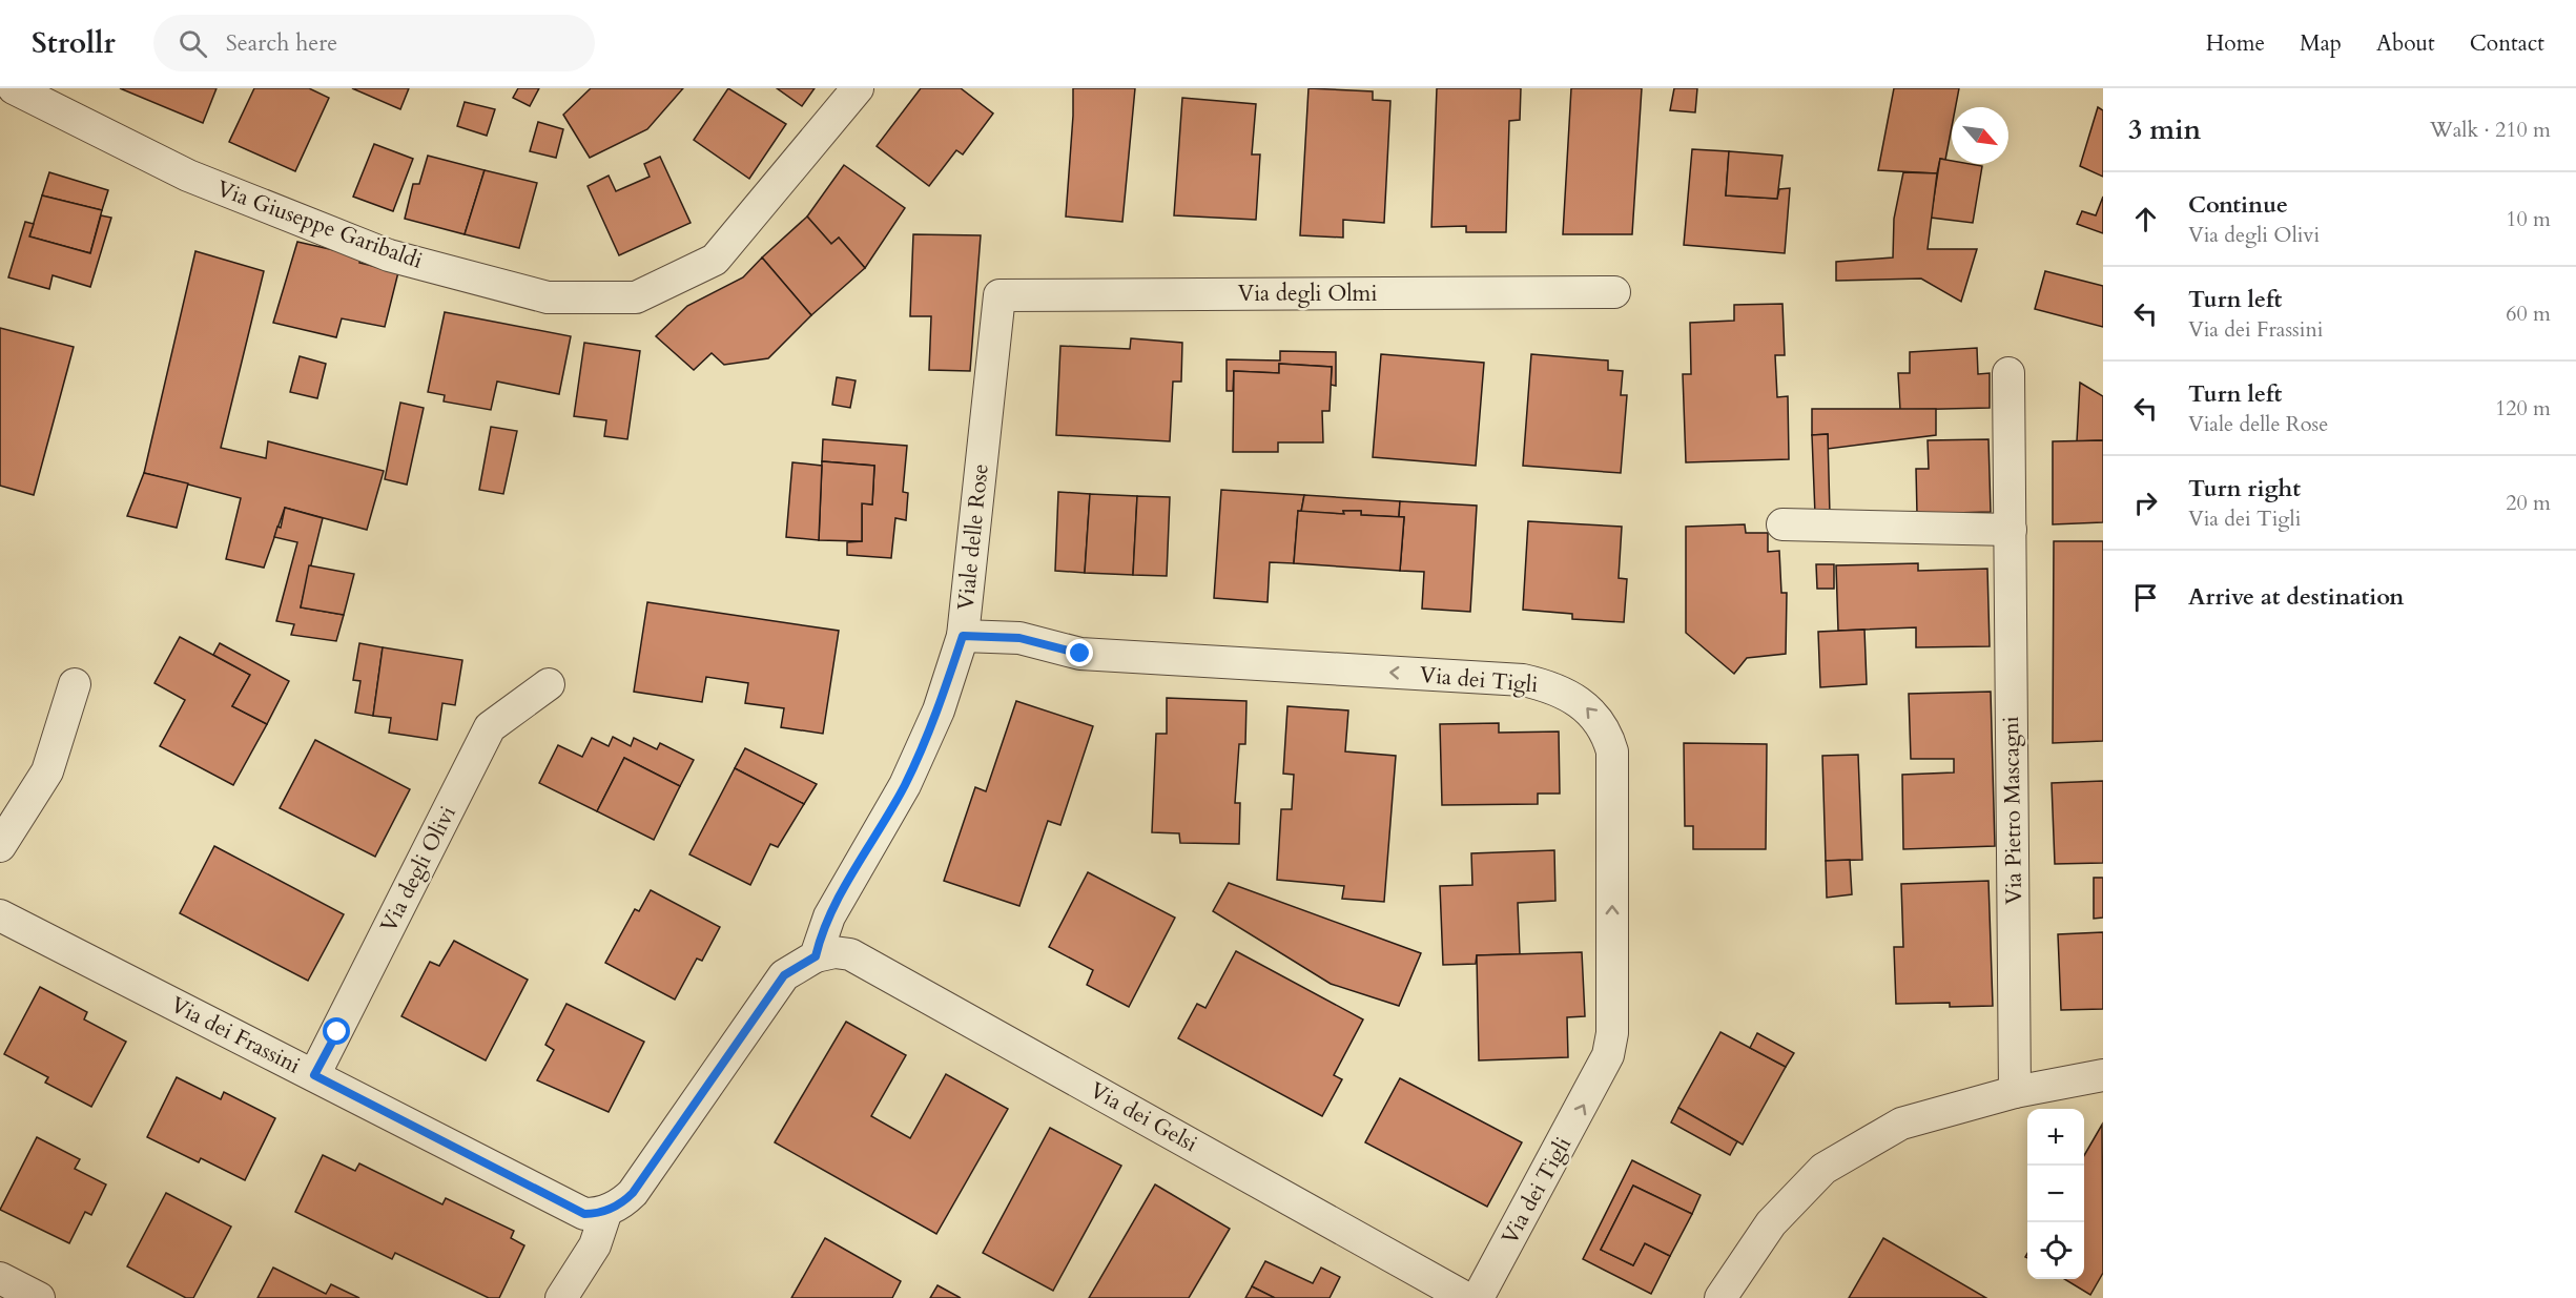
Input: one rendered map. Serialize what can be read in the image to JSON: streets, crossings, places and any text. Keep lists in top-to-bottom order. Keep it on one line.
{"streets":{"street":["Via Giuseppe Garibaldi","Via degli Olmi","Viale delle Rose","Via dei Tigli","Via Pietro Mascagni","Via degli Olivi","Via dei Frassini","Via dei Gelsi"]},"crossings":[["Via degli Olmi","Viale delle Rose"],["Viale delle Rose","Via dei Tigli"],["Viale delle Rose","Via dei Gelsi"],["Via degli Olivi","Via dei Frassini"]],"north":"bottom right","page":{"header":"Strollr","search":"Search here","nav":["Home","Map","About","Contact"],"heading":["3 min","Walk · 210 m"],"list":[["Continue","Via degli Olivi","10 m"],["Turn left","Via dei Frassini","60 m"],["Turn left","Viale delle Rose","120 m"],["Turn right","Via dei Tigli","20 m"],"Arrive at destination"],"map_buttons":["+","−"]}}
